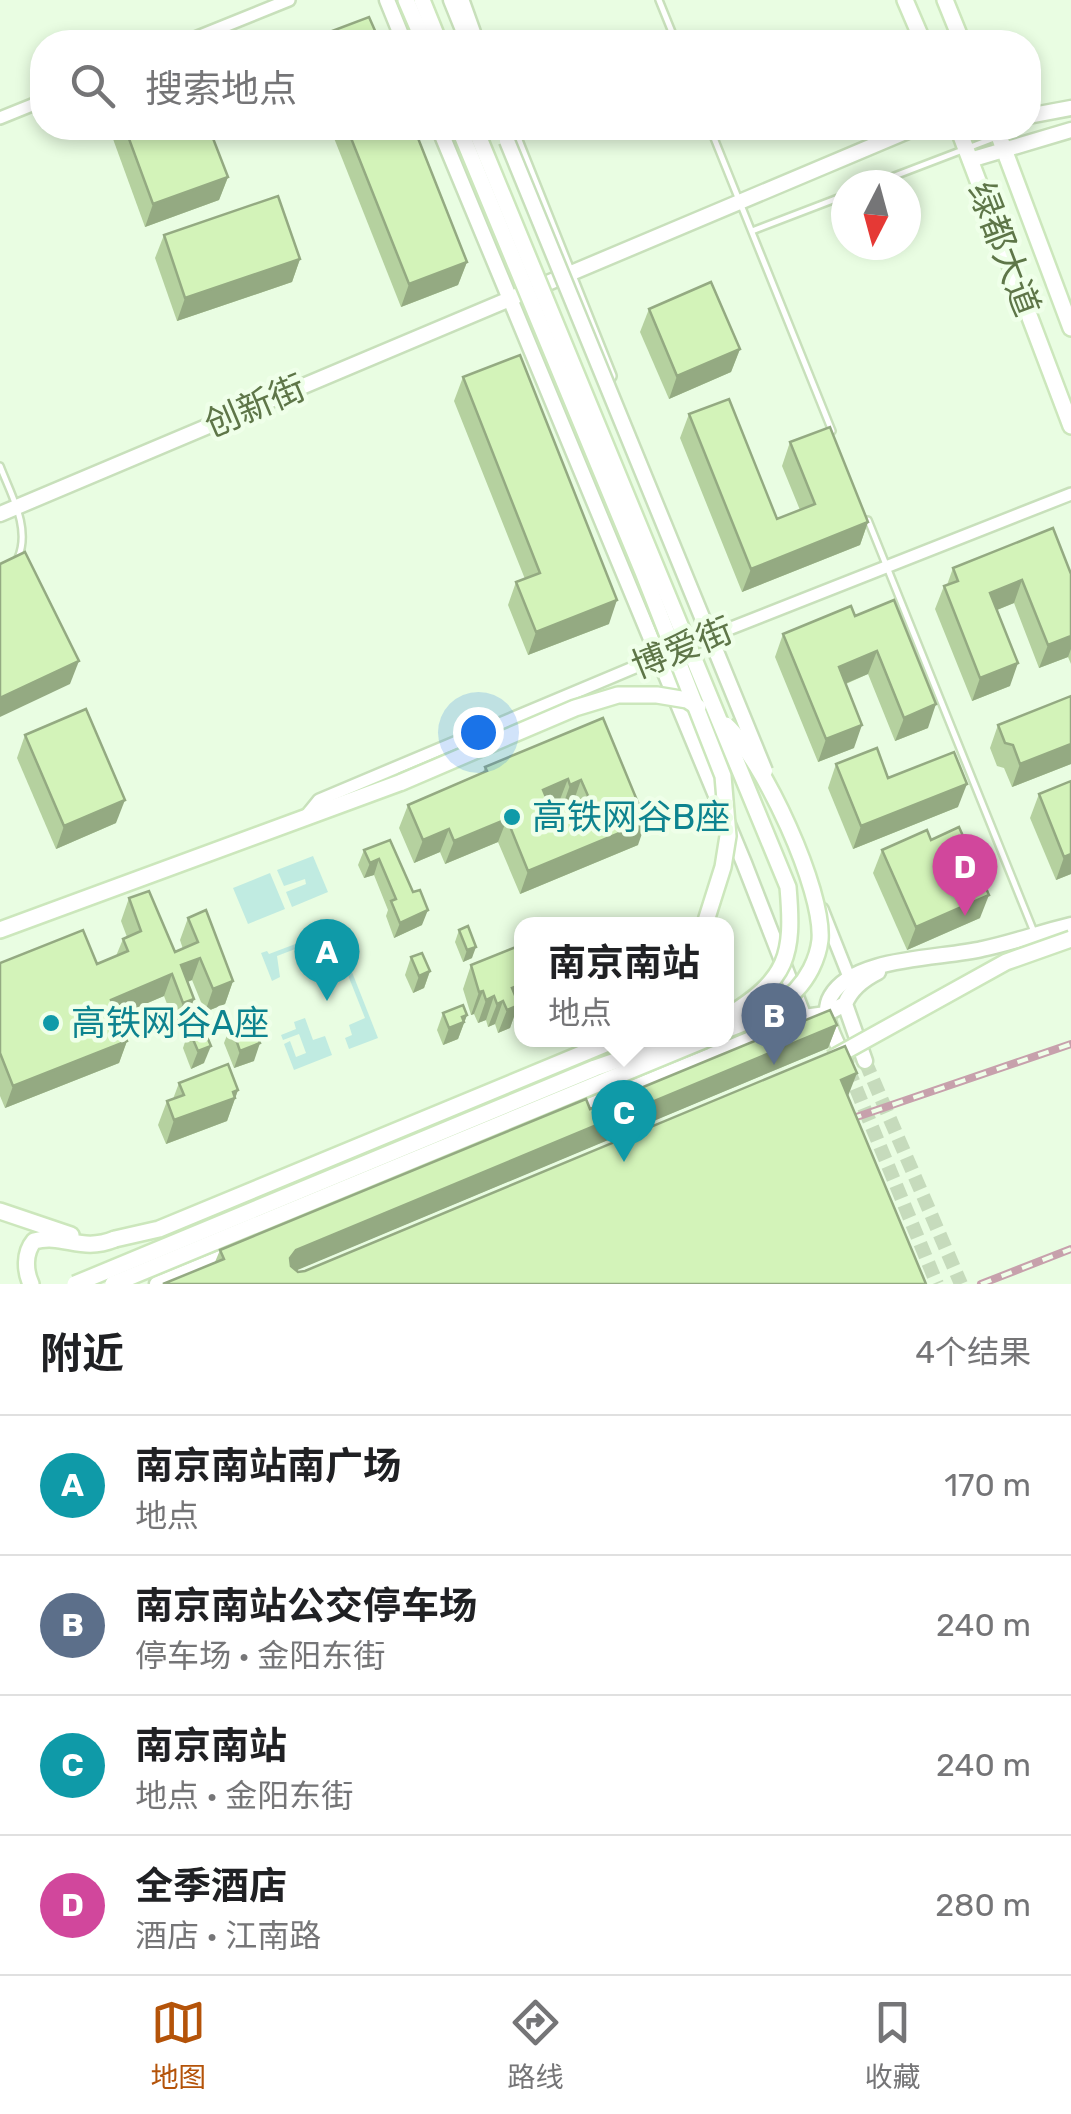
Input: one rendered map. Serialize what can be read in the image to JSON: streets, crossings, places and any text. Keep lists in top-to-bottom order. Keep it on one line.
{"streets":{"main road":["绿都大道","博爱街"],"street":["创新街"]},"places":["高铁网谷B座","高铁网谷A座"],"north":"bottom","page":{"search":"搜索地点","pins":["D","A","B","C"],"popup":["南京南站","地点"],"heading":["附近","4个结果"],"list":[{"mark":"A","name":"南京南站南广场","note":"地点","value":"170 m"},{"mark":"B","name":"南京南站公交停车场","note":"停车场 · 金阳东街","value":"240 m"},{"mark":"C","name":"南京南站","note":"地点 · 金阳东街","value":"240 m"},{"mark":"D","name":"全季酒店","note":"酒店 · 江南路","value":"280 m"}],"nav":["地图","路线","收藏"]}}
